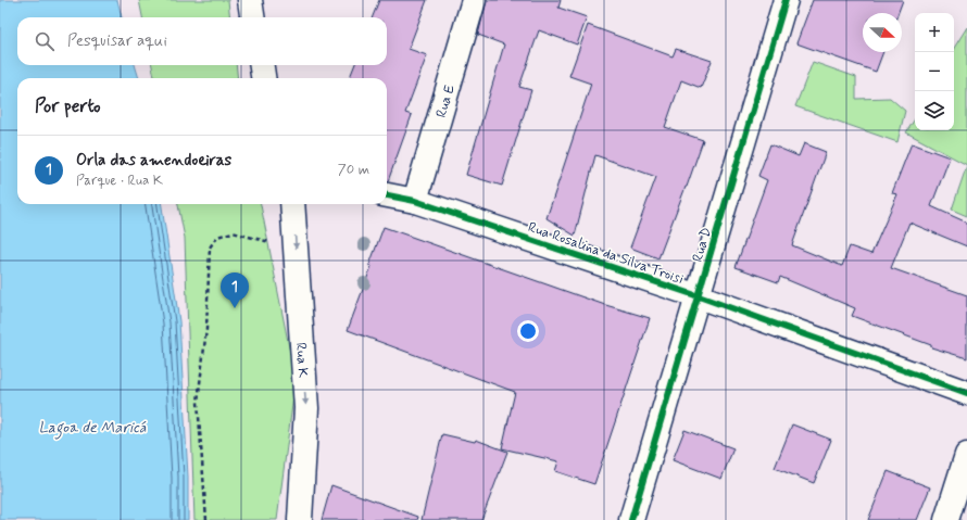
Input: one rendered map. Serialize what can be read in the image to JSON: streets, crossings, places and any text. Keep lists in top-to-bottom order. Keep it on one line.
{"streets":{"street":["Rua E","Rua D","Rua Rosalina da Silva Troisi","Rua K"]},"crossings":[["Rua E","Rua Rosalina da Silva Troisi"],["Rua D","Rua Rosalina da Silva Troisi"]],"one_way":["Rua K"],"water":["Lagoa de Maricá"],"north":"right","page":{"map_buttons":["+","−"],"search":"Pesquisar aqui","heading":"Por perto","list":[{"mark":"1","name":"Orla das amendoeiras","note":"Parque · Rua K","value":"70 m"}],"pins":"1"}}
